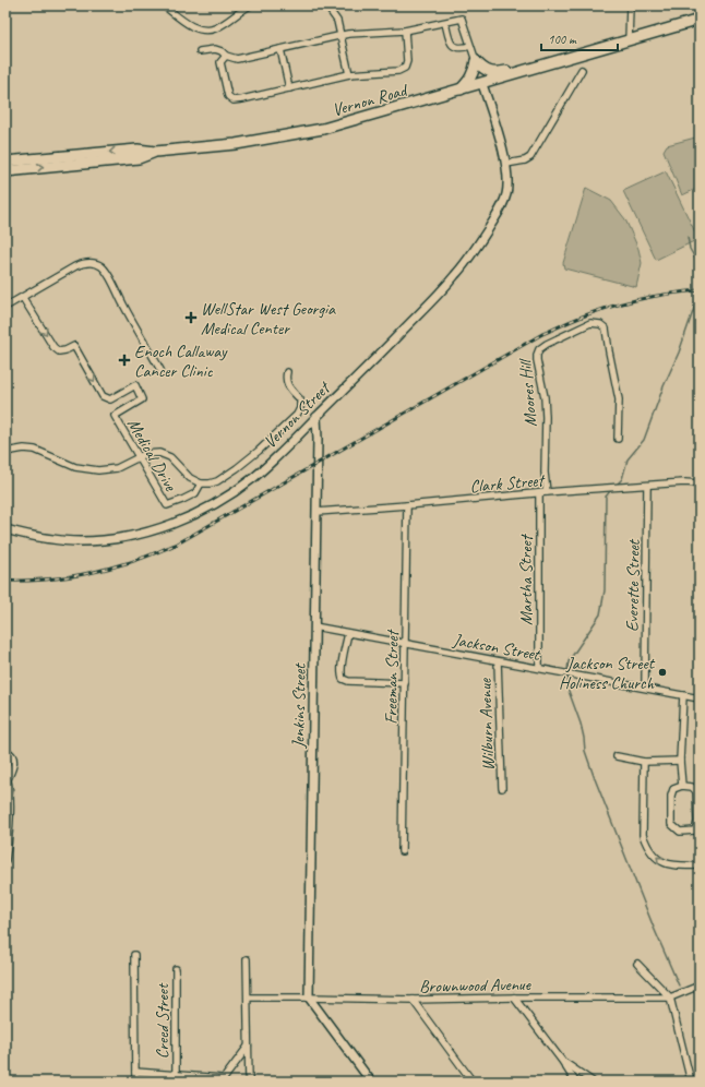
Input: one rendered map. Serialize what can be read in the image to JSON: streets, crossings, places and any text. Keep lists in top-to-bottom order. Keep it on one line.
{"streets":{"main road":["Vernon Road"],"street":["Moores Hill","Vernon Street","Medical Drive","Clark Street","Martha Street","Everette Street","Jackson Street","Freeman Street","Jenkins Street","Wilburn Avenue","Brownwood Avenue","Creed Street"]},"crossings":[["Vernon Road","Vernon Street"],["Moores Hill","Clark Street"],["Vernon Street","Jenkins Street"],["Clark Street","Martha Street"],["Clark Street","Everette Street"],["Clark Street","Freeman Street"],["Clark Street","Jenkins Street"],["Martha Street","Jackson Street"],["Everette Street","Jackson Street"],["Jackson Street","Freeman Street"],["Jackson Street","Jenkins Street"],["Jackson Street","Wilburn Avenue"],["Jenkins Street","Brownwood Avenue"]],"places":{"health":["WellStar West Georgia Medical Center","Enoch Callaway Cancer Clinic"],"other":["Jackson Street Holiness Church"]},"scale_bar":"100 m"}
